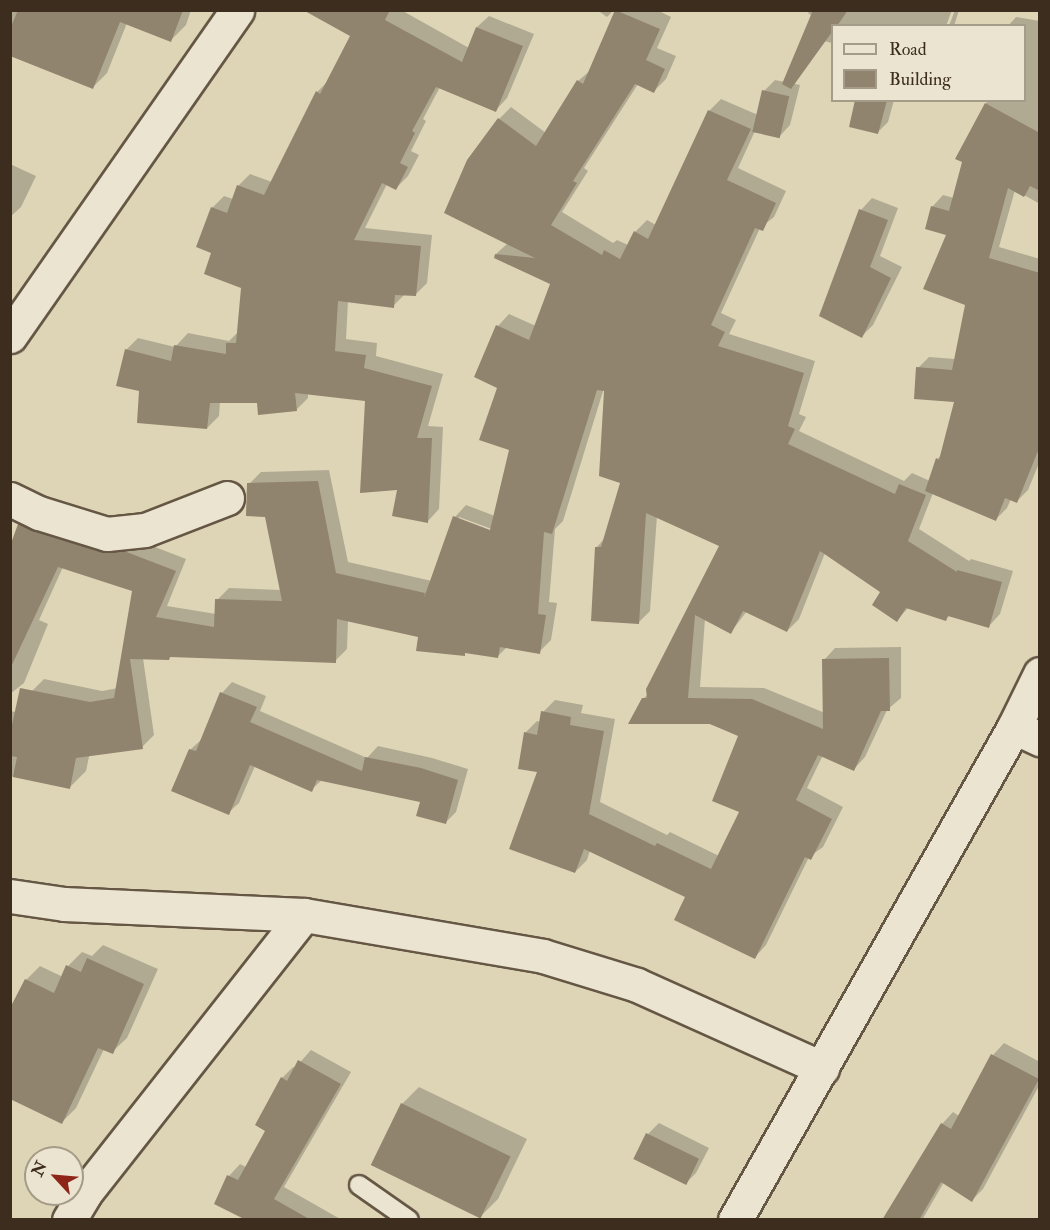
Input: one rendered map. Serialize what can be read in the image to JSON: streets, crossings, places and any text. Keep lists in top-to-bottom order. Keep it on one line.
{"legend":["Road","Building"],"north":"top left"}
